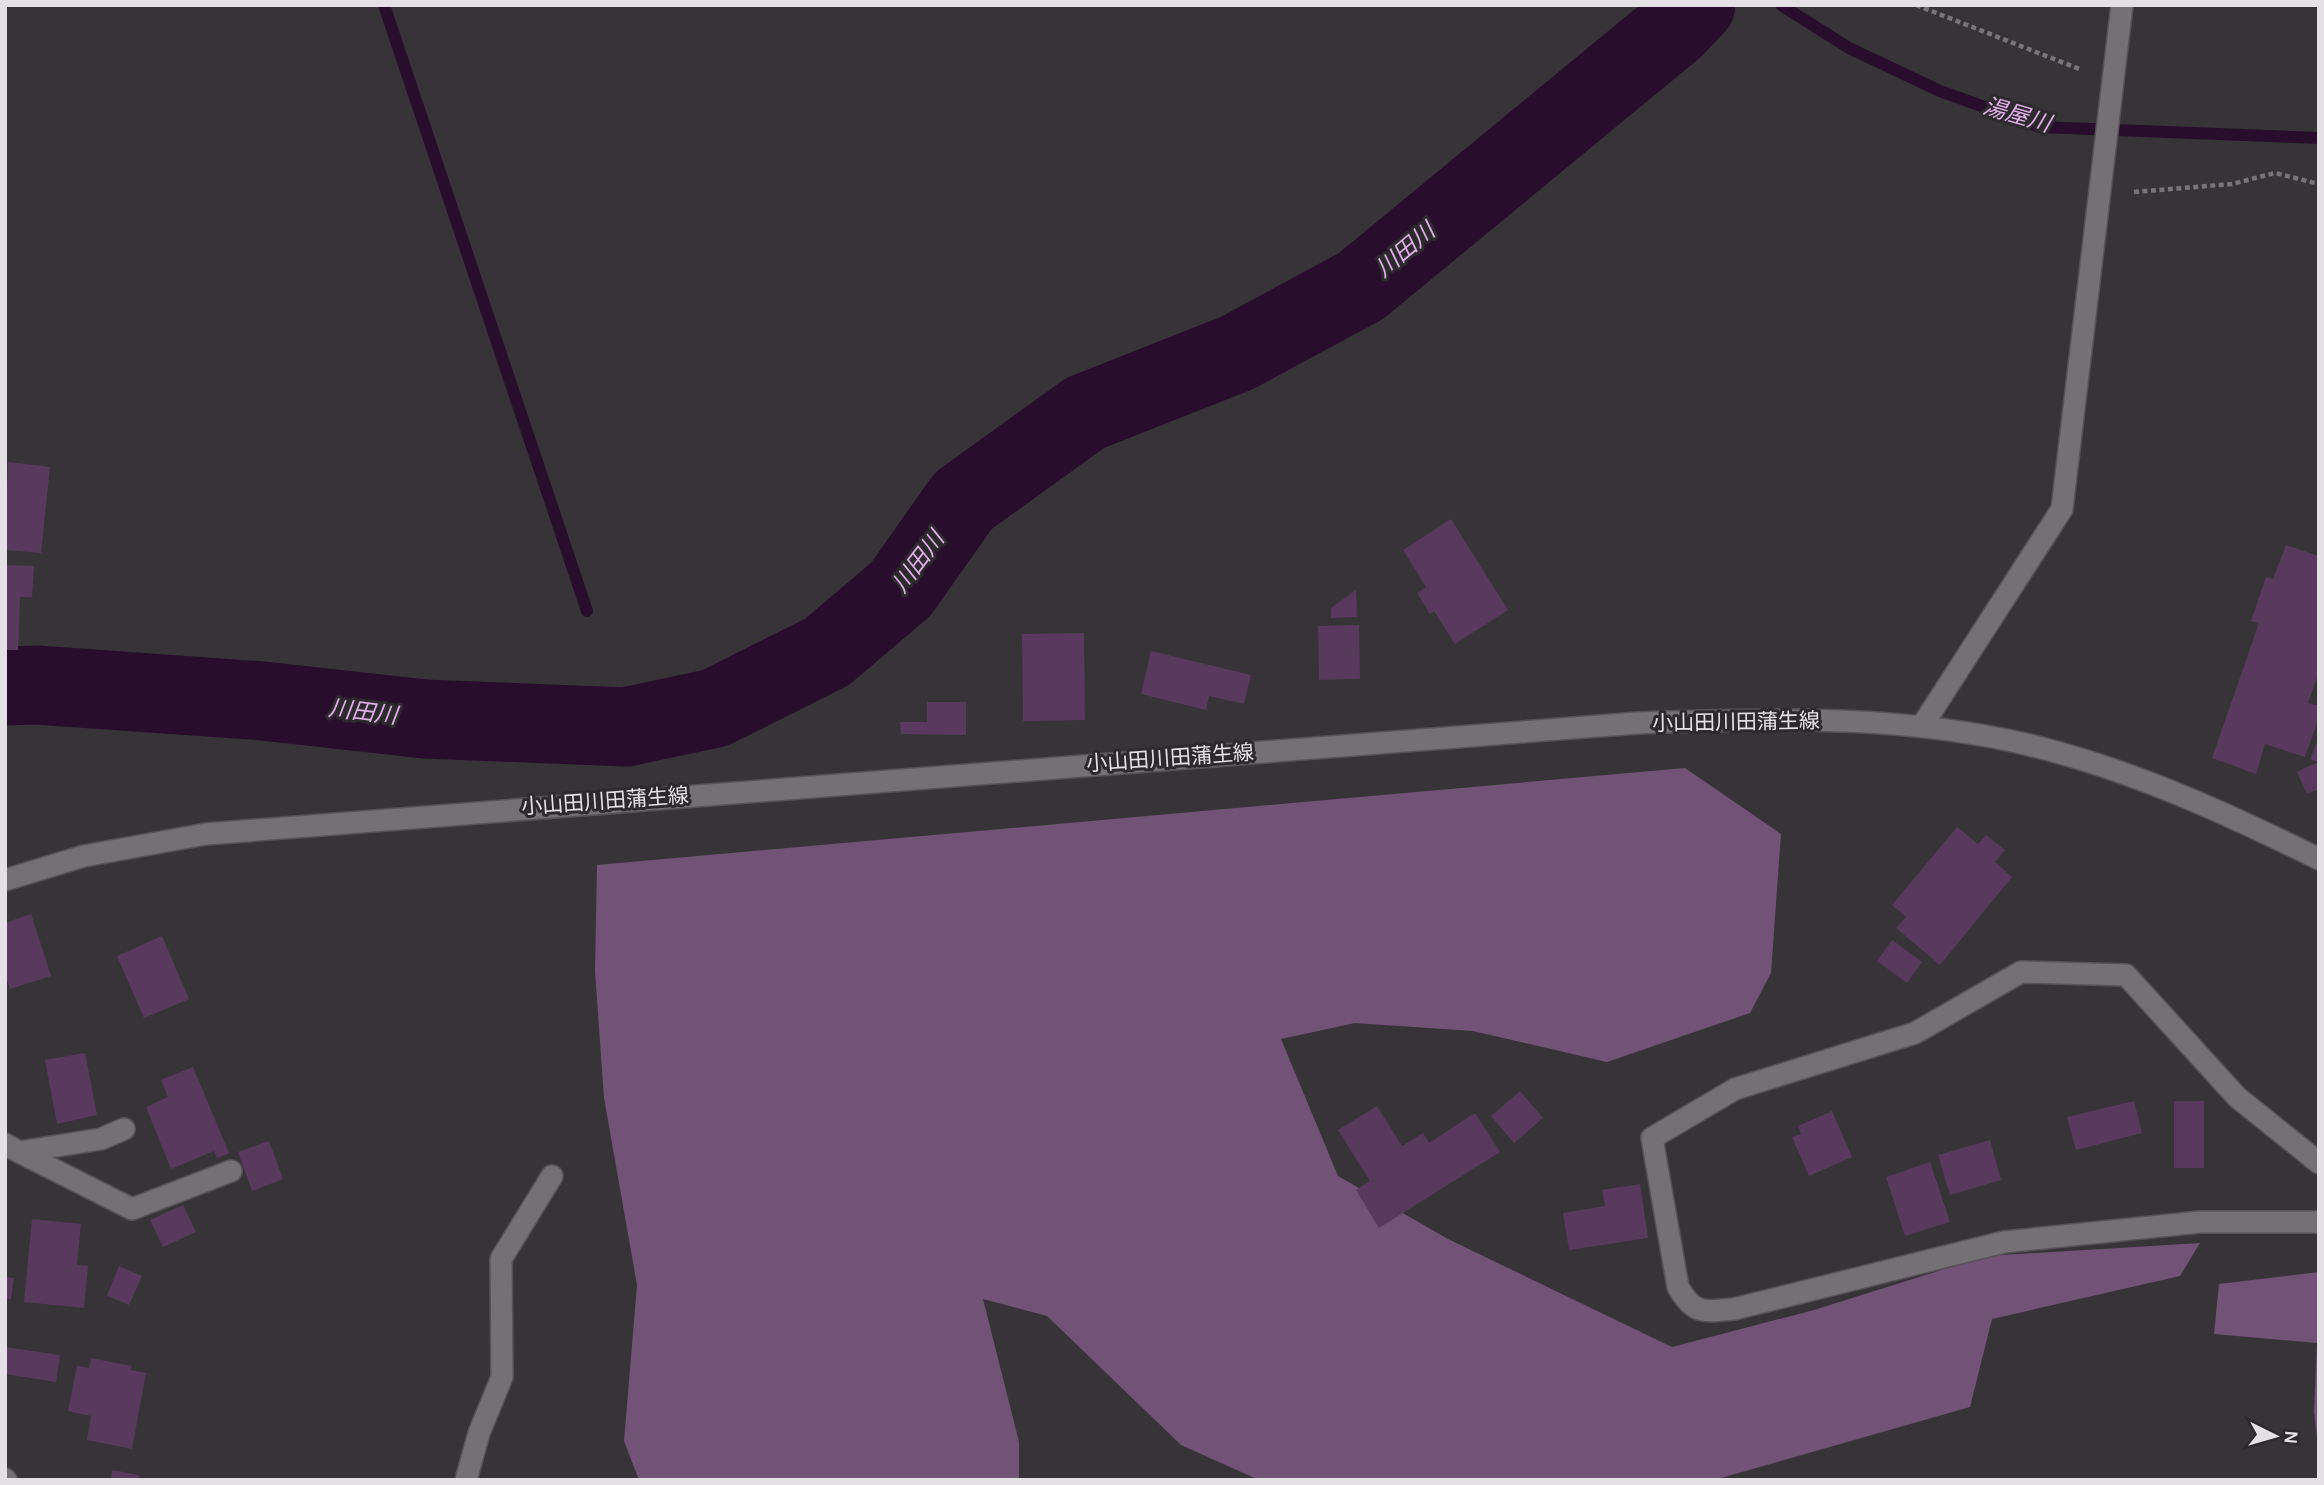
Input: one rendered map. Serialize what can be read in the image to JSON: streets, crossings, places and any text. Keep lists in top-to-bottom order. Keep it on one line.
{"streets":{"street":["小山田川田蒲生線"]},"water":["湯屋川","川田川"],"north":"right"}
